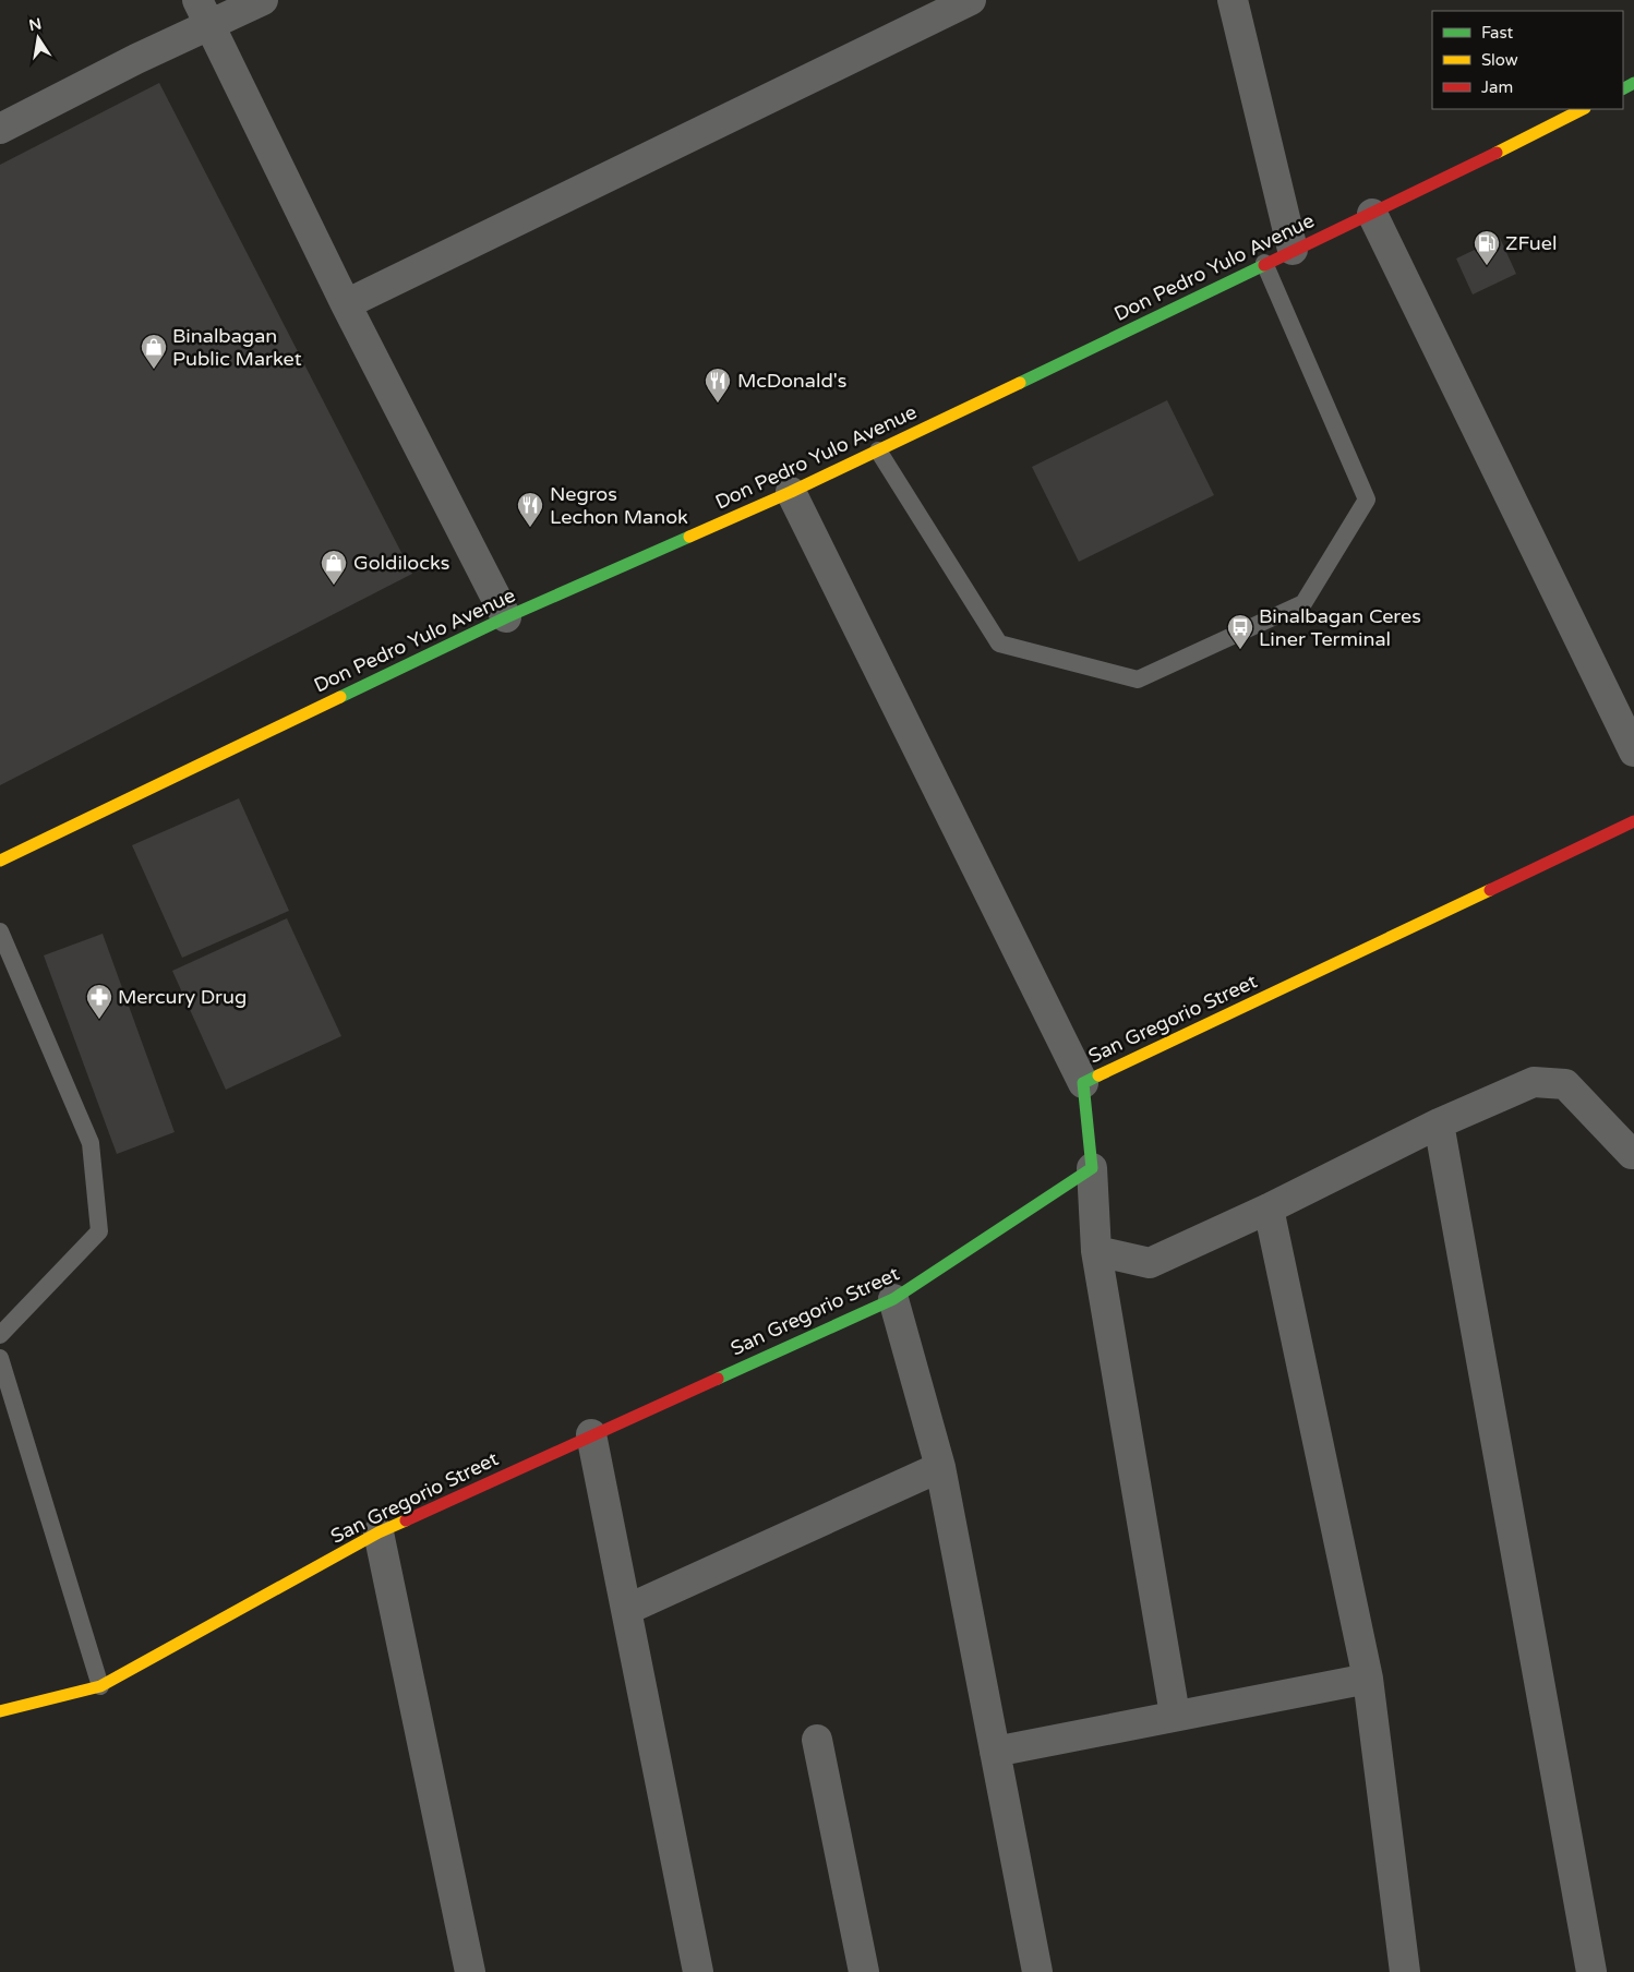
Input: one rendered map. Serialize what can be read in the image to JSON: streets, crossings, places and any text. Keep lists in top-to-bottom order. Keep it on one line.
{"streets":{"street":["Don Pedro Yulo Avenue","San Gregorio Street"]},"places":{"fuel station":["ZFuel"],"shop":["Binalbagan Public Market","Goldilocks"],"restaurant":["McDonald's","Negros Lechon Manok"],"bus stop":["Binalbagan Ceres Liner Terminal"],"pharmacy":["Mercury Drug"]},"legend":["Fast","Slow","Jam"],"north":"top"}
